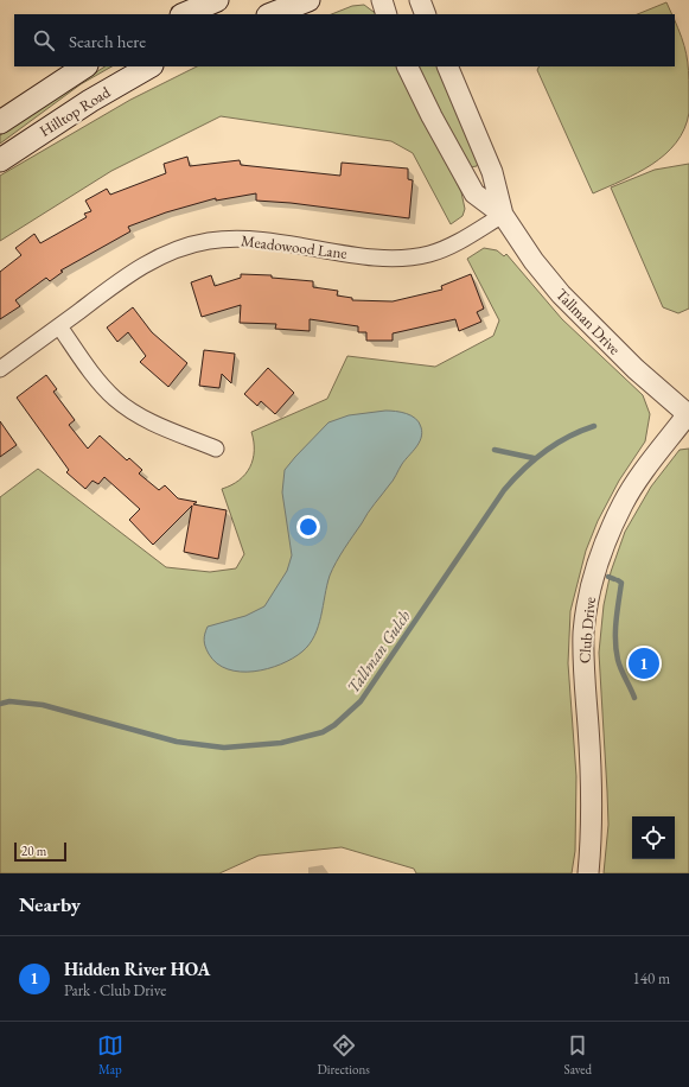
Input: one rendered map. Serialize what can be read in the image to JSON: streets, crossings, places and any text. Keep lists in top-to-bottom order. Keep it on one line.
{"streets":{"main road":["Hilltop Road"],"street":["Meadowood Lane","Tallman Drive","Club Drive"]},"crossings":[["Meadowood Lane","Tallman Drive"],["Tallman Drive","Club Drive"]],"water":["Tallman Gulch"],"scale_bar":"20 m","page":{"search":"Search here","pins":"1","scale":"20 m","heading":"Nearby","list":[{"mark":"1","name":"Hidden River HOA","note":"Park · Club Drive","value":"140 m"}],"nav":["Map","Directions","Saved"]}}
